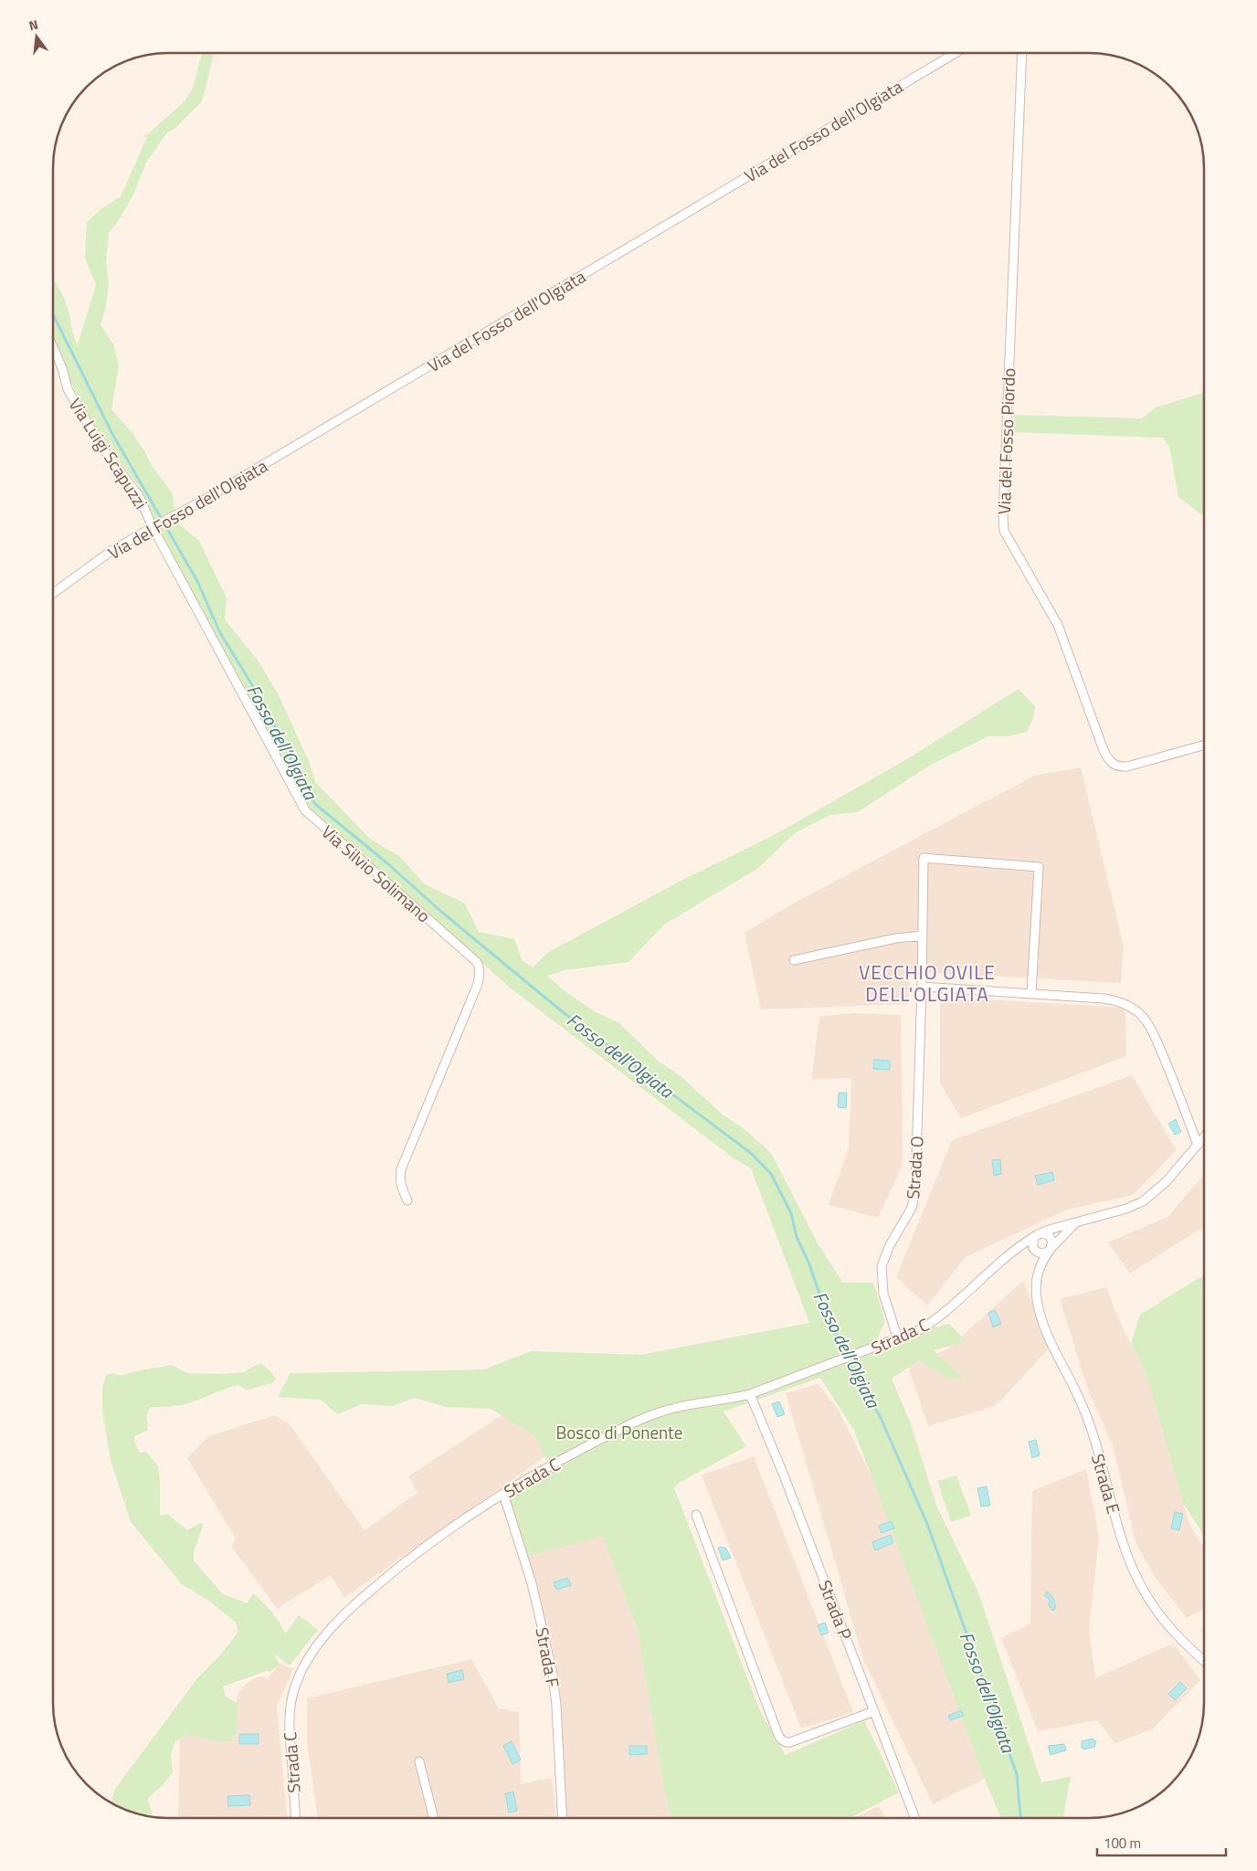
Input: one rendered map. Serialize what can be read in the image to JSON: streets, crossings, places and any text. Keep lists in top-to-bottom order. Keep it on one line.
{"streets":{"street":["Via del Fosso dell'Olgiata","Via del Fosso Piordo","Via Luigi Scapuzzi","Via Silvio Solimano","Strada O","Strada C","Strada E","Strada P","Strada F"]},"crossings":[["Via del Fosso dell'Olgiata","Via Luigi Scapuzzi"],["Via del Fosso dell'Olgiata","Via Silvio Solimano"],["Via Luigi Scapuzzi","Via Silvio Solimano"],["Strada O","Strada C"],["Strada C","Strada E"],["Strada C","Strada P"],["Strada C","Strada F"]],"districts":["VECCHIO OVILE DELL'OLGIATA"],"water":["Fosso dell’Olgiata"],"parks":["Bosco di Ponente"],"scale_bar":"100 m","north":"top"}
